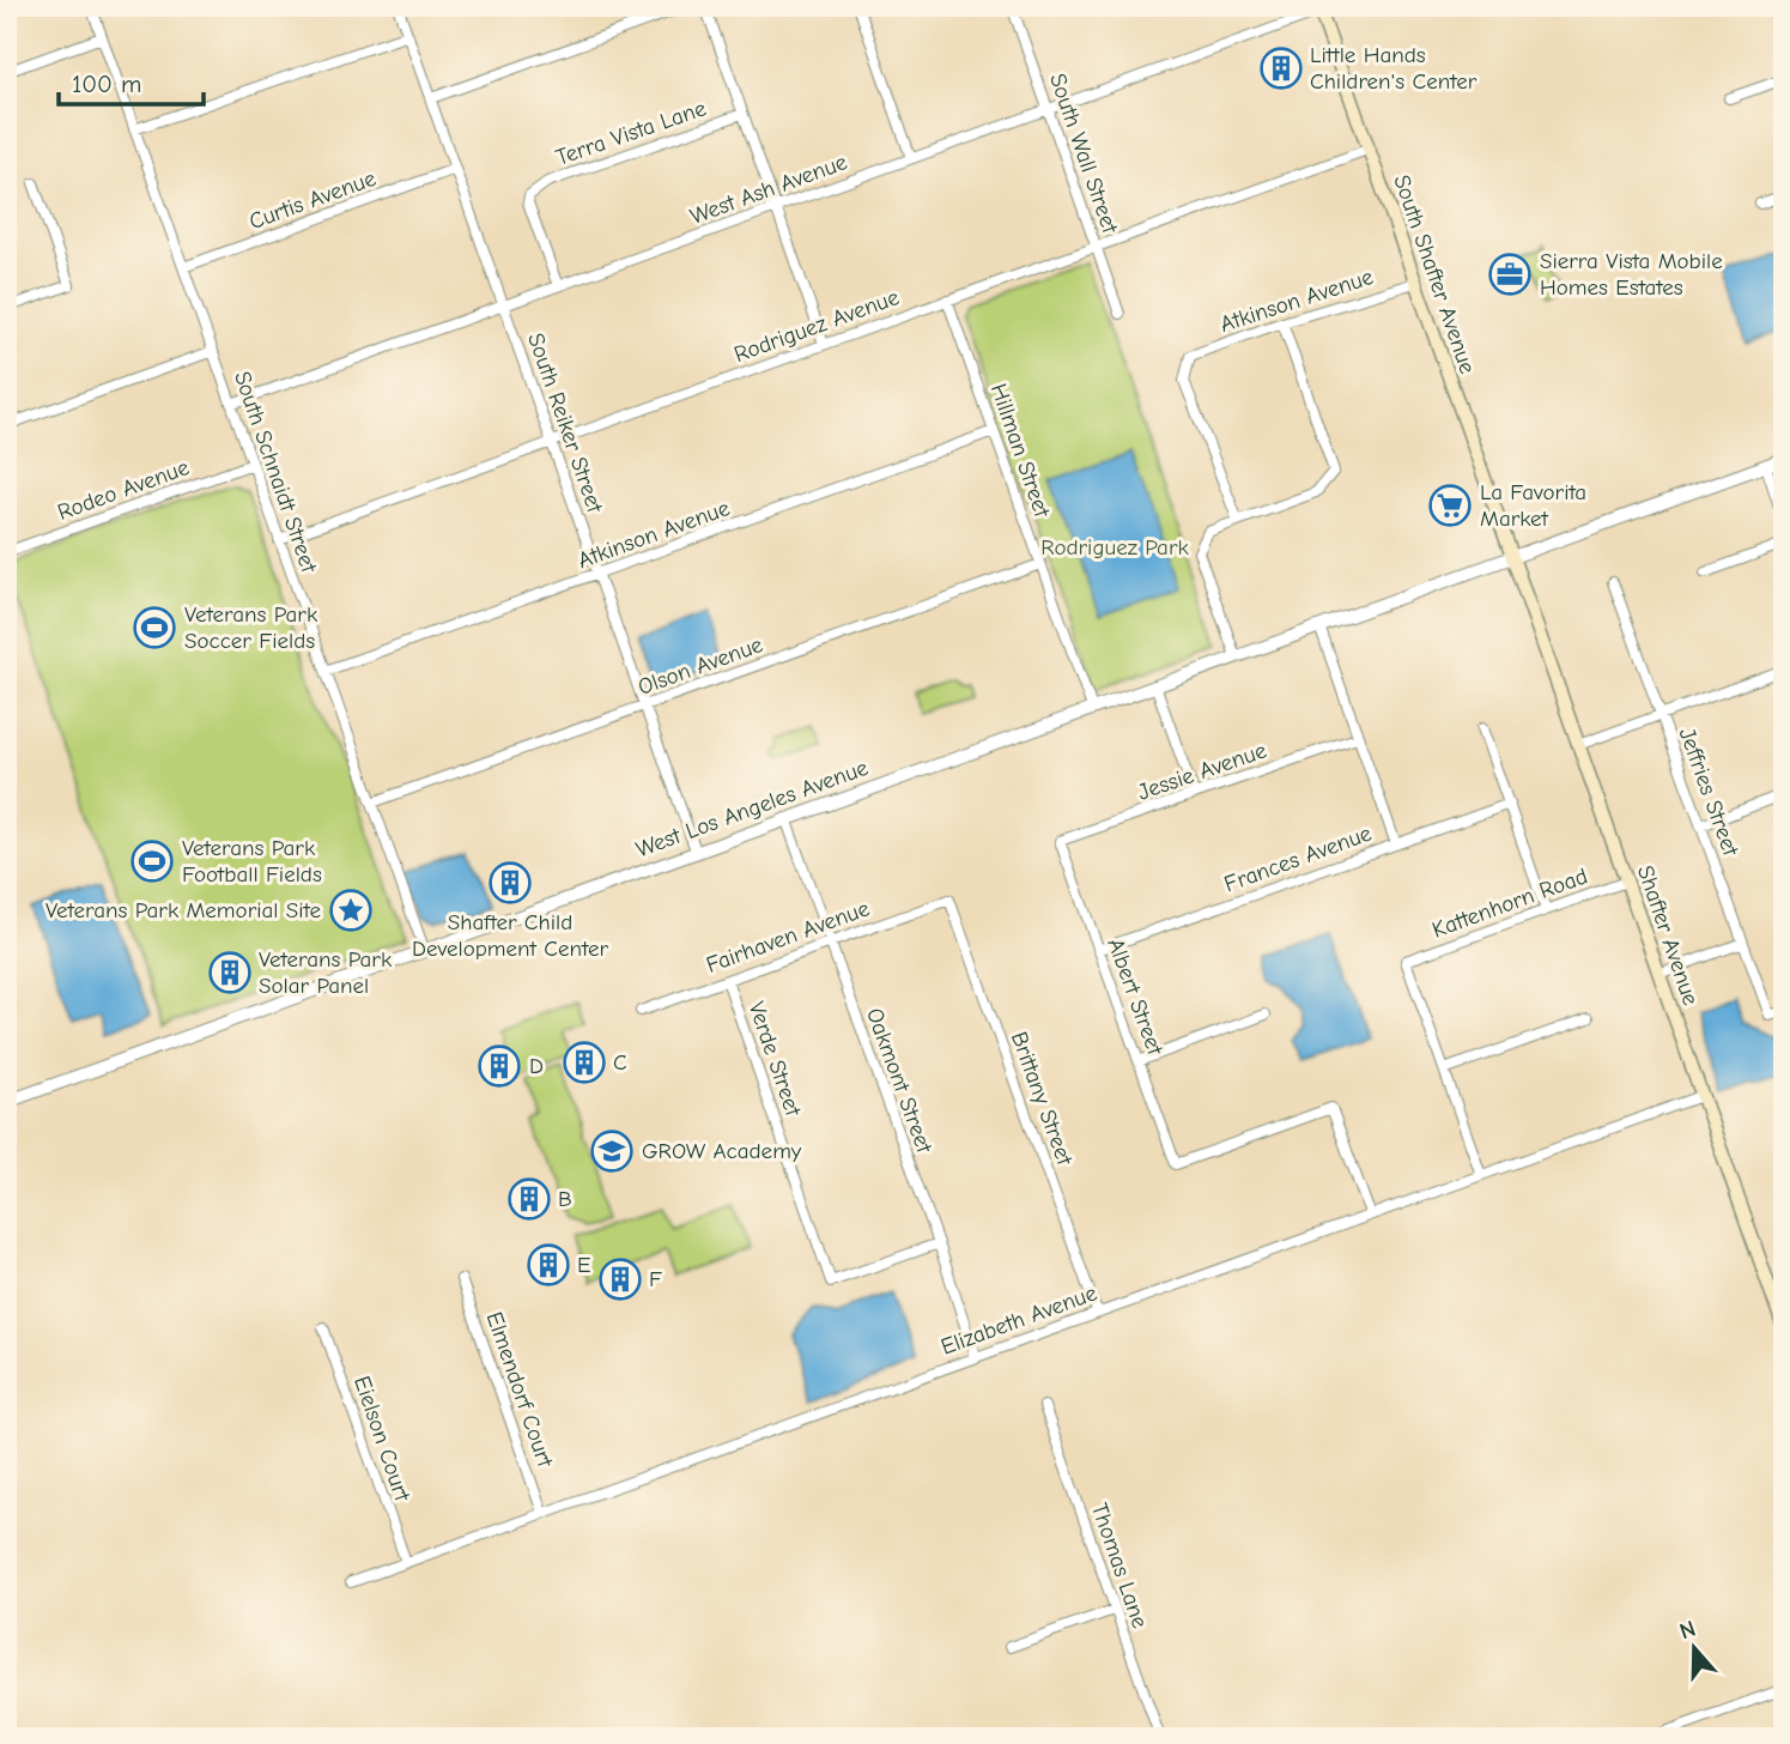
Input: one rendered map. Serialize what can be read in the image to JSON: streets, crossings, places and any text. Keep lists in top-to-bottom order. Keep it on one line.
{"streets":{"main road":["South Shafter Avenue","Shafter Avenue"],"street":["Terra Vista Lane","South Wall Street","West Ash Avenue","Curtis Avenue","Atkinson Avenue","Rodriguez Avenue","South Reiker Street","Hillman Street","South Schnaidt Street","Rodeo Avenue","Olson Avenue","Jessie Avenue","Jeffries Street","West Los Angeles Avenue","Frances Avenue","Kattenhorn Road","Fairhaven Avenue","Albert Street","Verde Street","Oakmont Street","Brittany Street","Elizabeth Avenue","Elmendorf Court","Eielson Court","Thomas Lane"]},"crossings":[["Terra Vista Lane","West Ash Avenue"],["South Wall Street","West Ash Avenue"],["South Wall Street","Rodriguez Avenue"],["West Ash Avenue","South Shafter Avenue"],["West Ash Avenue","South Reiker Street"],["West Ash Avenue","South Schnaidt Street"],["Curtis Avenue","South Reiker Street"],["Curtis Avenue","South Schnaidt Street"],["South Shafter Avenue","Atkinson Avenue"],["South Shafter Avenue","Rodriguez Avenue"],["South Shafter Avenue","West Los Angeles Avenue"],["South Shafter Avenue","Shafter Avenue"],["Atkinson Avenue","South Reiker Street"],["Atkinson Avenue","Hillman Street"],["Atkinson Avenue","South Schnaidt Street"],["Rodriguez Avenue","South Reiker Street"],["Rodriguez Avenue","Hillman Street"],["Rodriguez Avenue","South Schnaidt Street"],["South Reiker Street","Olson Avenue"],["South Reiker Street","West Los Angeles Avenue"],["Hillman Street","Olson Avenue"],["Hillman Street","West Los Angeles Avenue"],["South Schnaidt Street","Rodeo Avenue"],["South Schnaidt Street","Olson Avenue"],["South Schnaidt Street","West Los Angeles Avenue"],["Jessie Avenue","Albert Street"],["West Los Angeles Avenue","Shafter Avenue"],["West Los Angeles Avenue","Oakmont Street"],["Frances Avenue","Albert Street"],["Kattenhorn Road","Shafter Avenue"],["Shafter Avenue","Elizabeth Avenue"],["Fairhaven Avenue","Verde Street"],["Fairhaven Avenue","Oakmont Street"],["Fairhaven Avenue","Brittany Street"],["Albert Street","Elizabeth Avenue"],["Verde Street","Oakmont Street"],["Oakmont Street","Elizabeth Avenue"],["Brittany Street","Elizabeth Avenue"],["Elizabeth Avenue","Elmendorf Court"],["Elizabeth Avenue","Eielson Court"]],"parks":["Rodriguez Park"],"places":{"building":["Little Hands Children's Center","Shafter Child Development Center","Veterans Park Solar Panel","C","D","B","E","F"],"office":["Sierra Vista Mobile Homes Estates"],"supermarket":["La Favorita Market"],"sports":["Veterans Park Soccer Fields","Veterans Park Football Fields"],"place":["Veterans Park Memorial Site"],"school or university":["GROW Academy"]},"scale_bar":"100 m","north":"top"}
